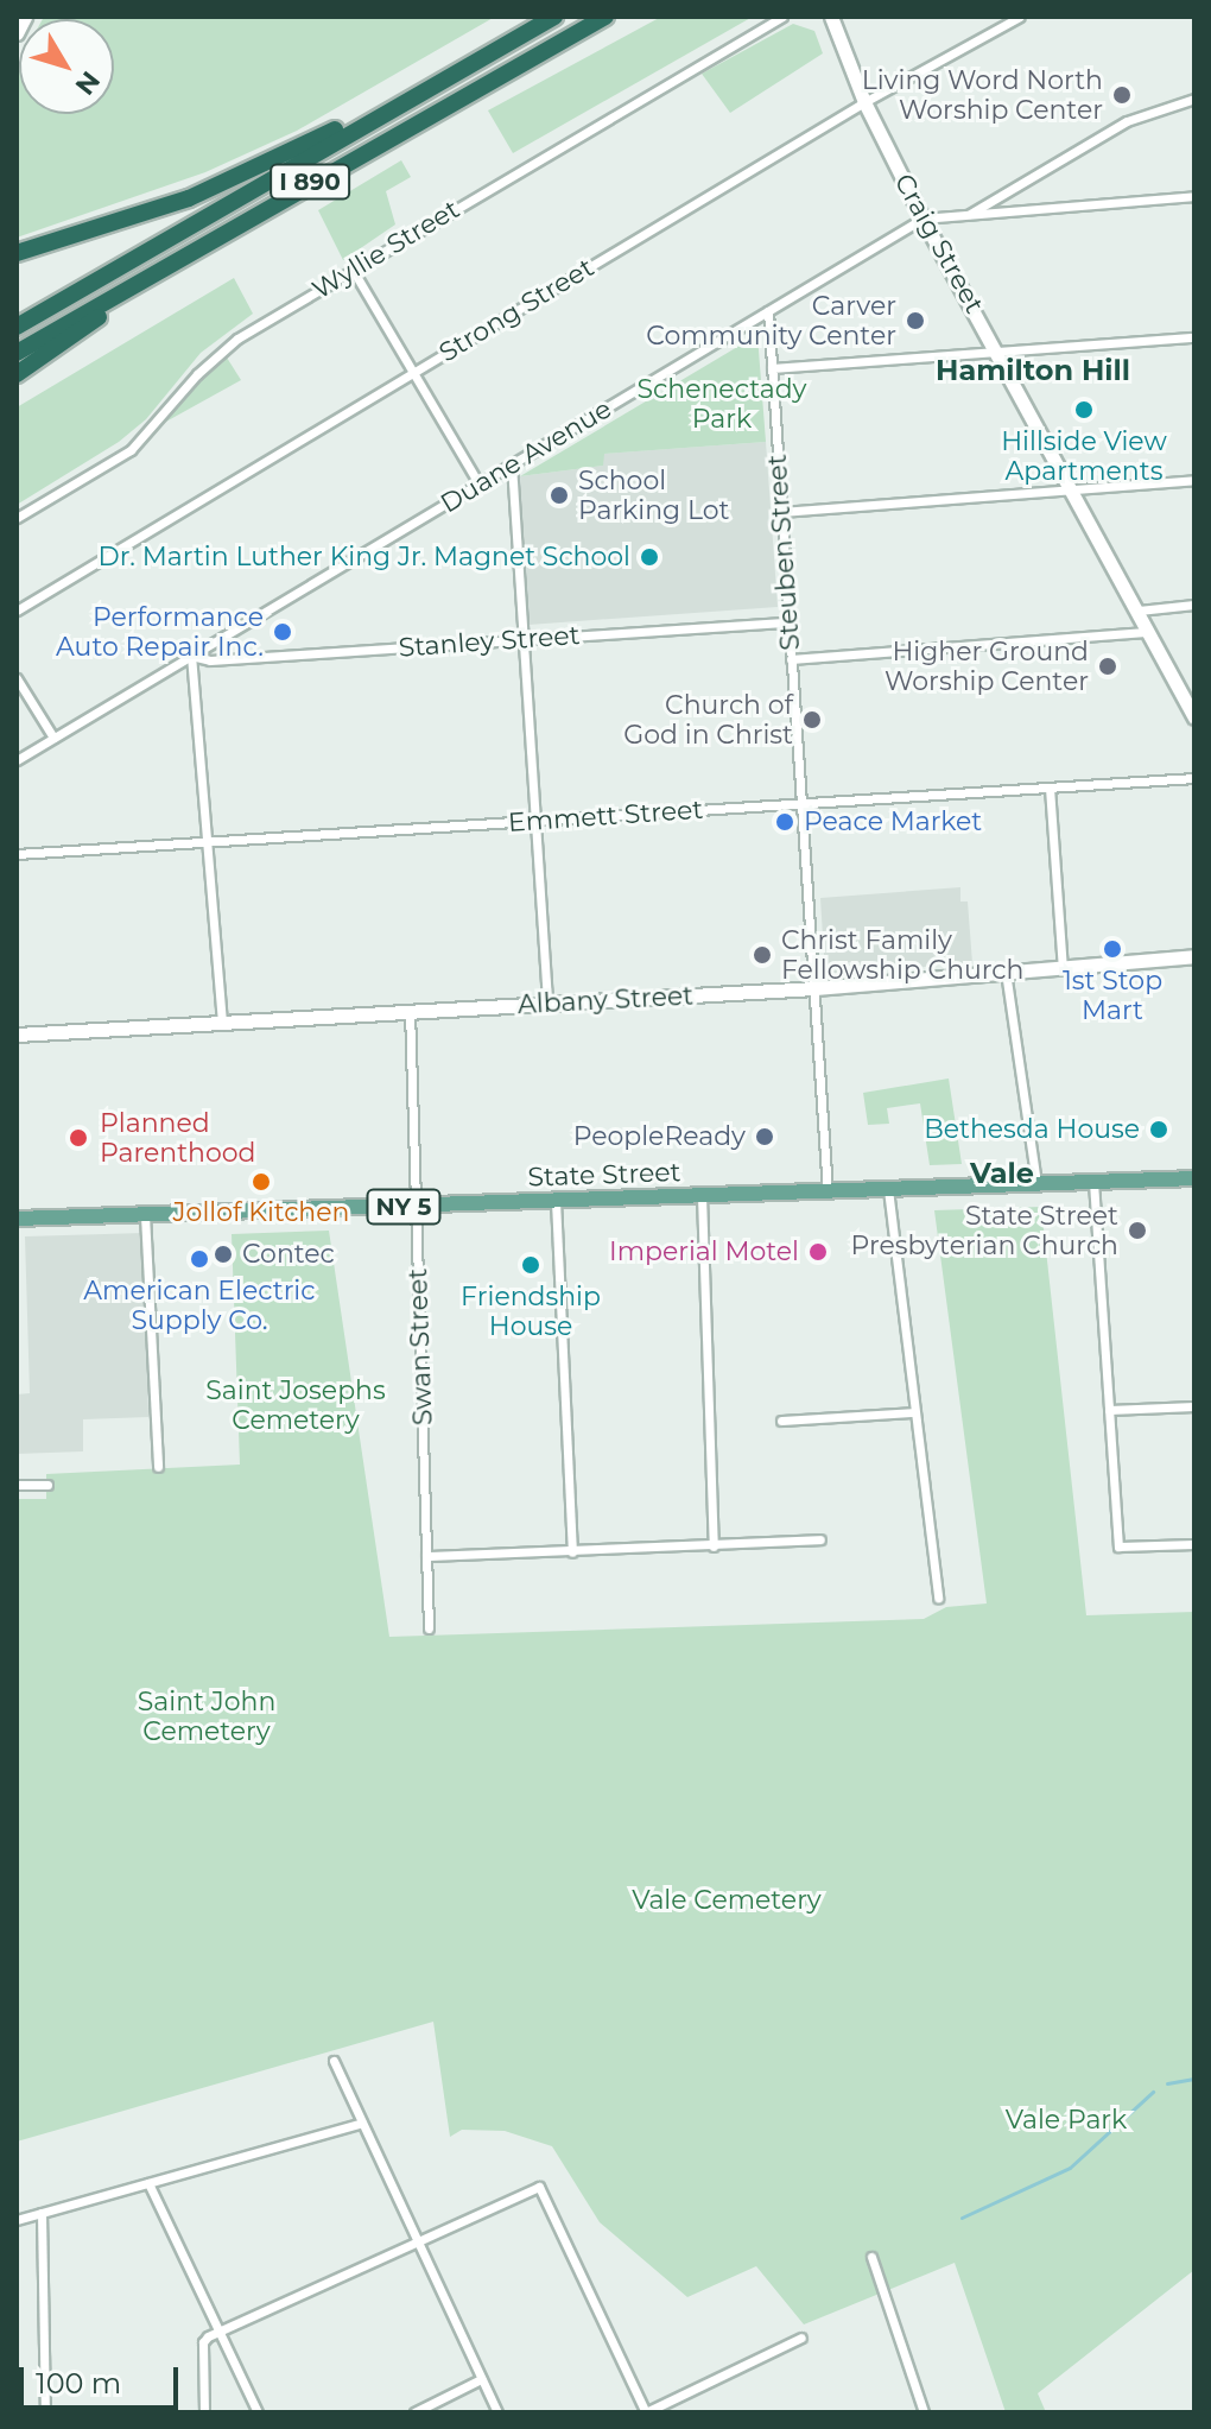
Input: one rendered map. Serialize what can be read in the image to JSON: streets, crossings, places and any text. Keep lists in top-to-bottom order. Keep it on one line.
{"streets":{"highway":["I 890"],"main road":["State Street","NY 5"],"street":["Craig Street","Wyllie Street","Strong Street","Duane Avenue","Steuben Street","Stanley Street","Emmett Street","Albany Street","Swan Street"]},"crossings":[["Craig Street","Strong Street"],["Craig Street","Duane Avenue"],["Duane Avenue","Steuben Street"],["Duane Avenue","Stanley Street"],["Steuben Street","Stanley Street"],["Steuben Street","Emmett Street"],["Steuben Street","Albany Street"],["Steuben Street","State Street"],["Albany Street","Swan Street"],["State Street","Swan Street"]],"districts":["Hamilton Hill","Vale"],"parks":["Schenectady Park","Saint Josephs Cemetery","Saint John Cemetery","Vale Cemetery","Vale Park"],"places":["Living Word North Worship Center","Carver Community Center","Hillside View Apartments","School Parking Lot","Dr. Martin Luther King Jr. Magnet School","Performance Auto Repair Inc.","Higher Ground Worship Center","Church of God in Christ","Peace Market","1st Stop Mart","Christ Family Fellowship Church","Bethesda House","PeopleReady","Planned Parenthood","Jollof Kitchen","State Street Presbyterian Church","Imperial Motel","Contec","American Electric Supply Co.","Friendship House"],"scale_bar":"100 m","north":"bottom right"}
